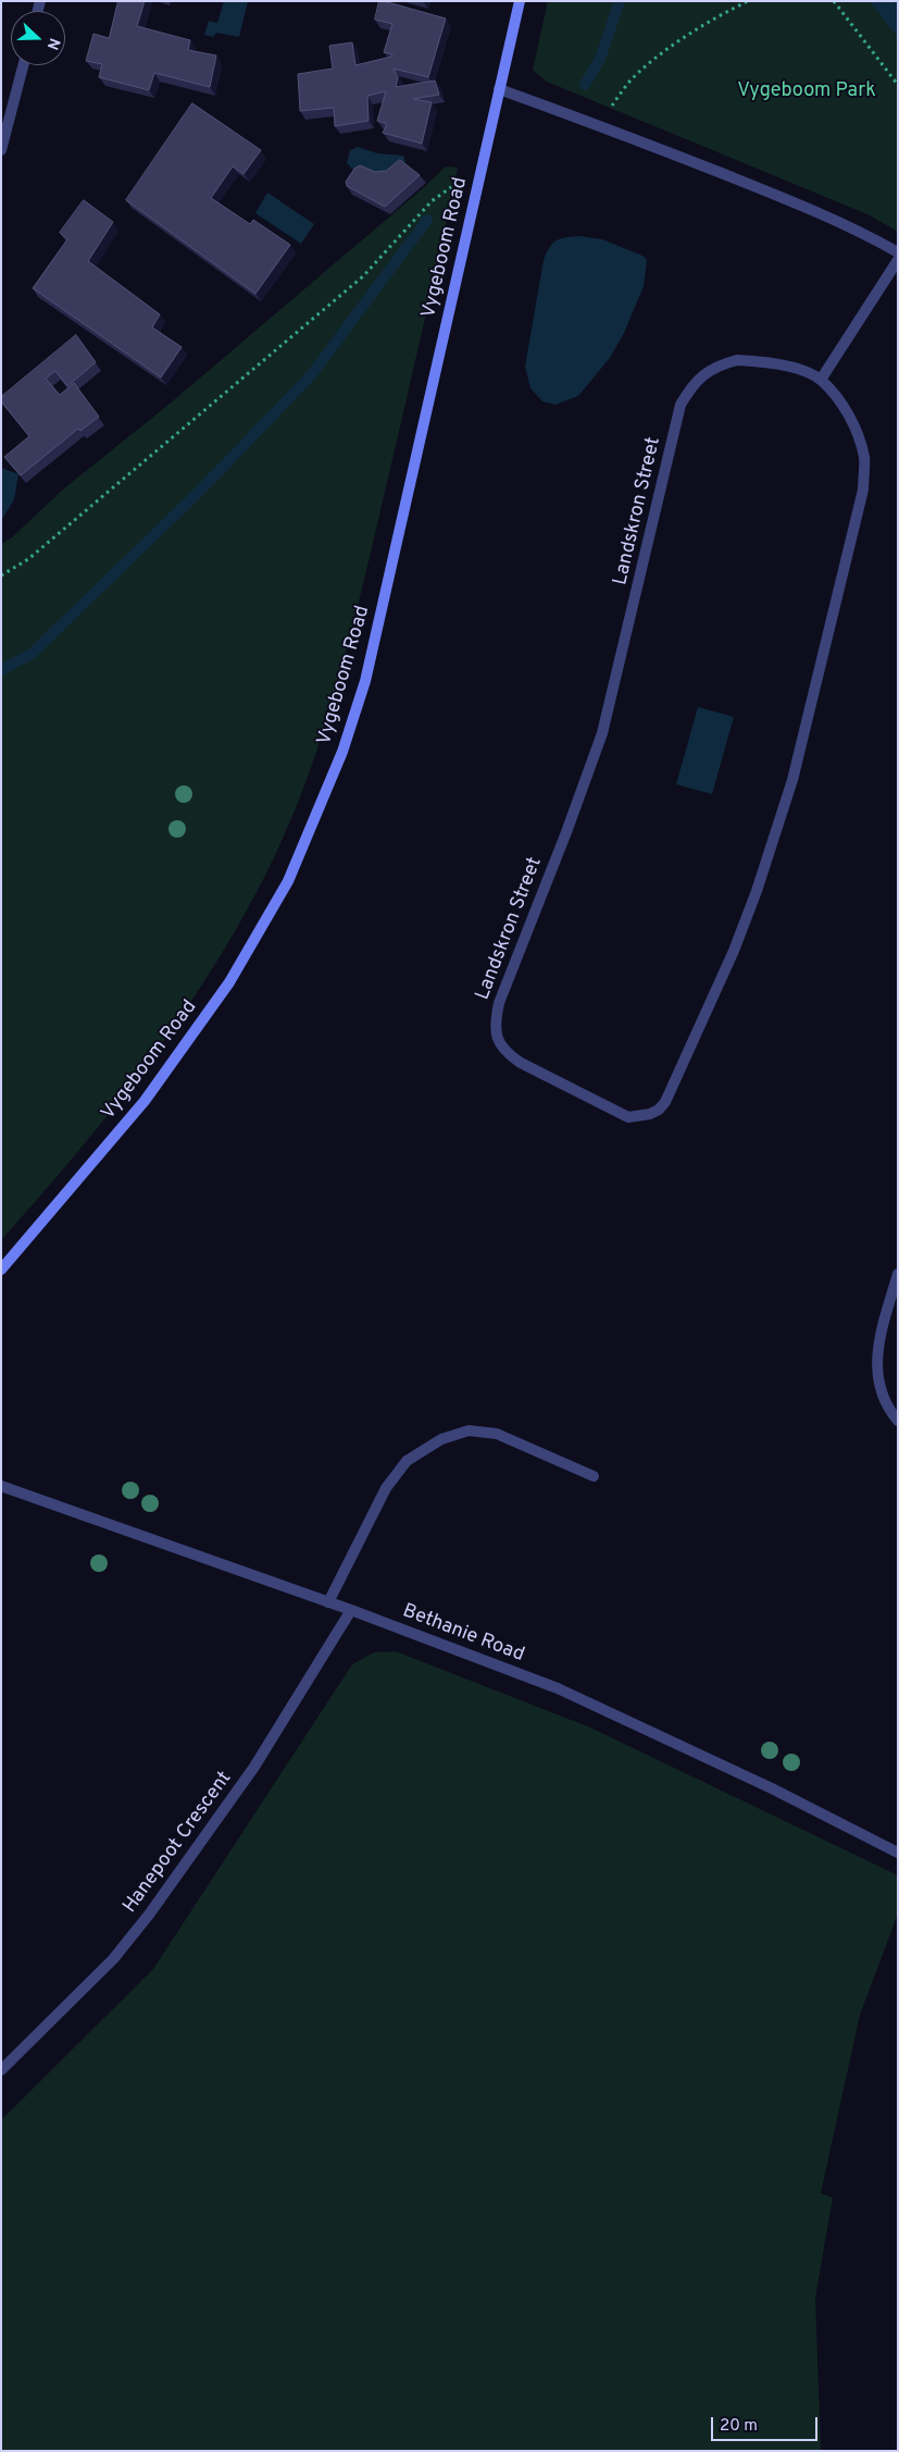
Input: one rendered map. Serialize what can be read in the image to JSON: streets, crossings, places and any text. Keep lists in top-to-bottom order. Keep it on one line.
{"streets":{"street":["Vygeboom Road","Landskron Street","Bethanie Road","Hanepoot Crescent"]},"crossings":[["Bethanie Road","Hanepoot Crescent"]],"parks":["Vygeboom Park"],"scale_bar":"20 m","north":"right"}
